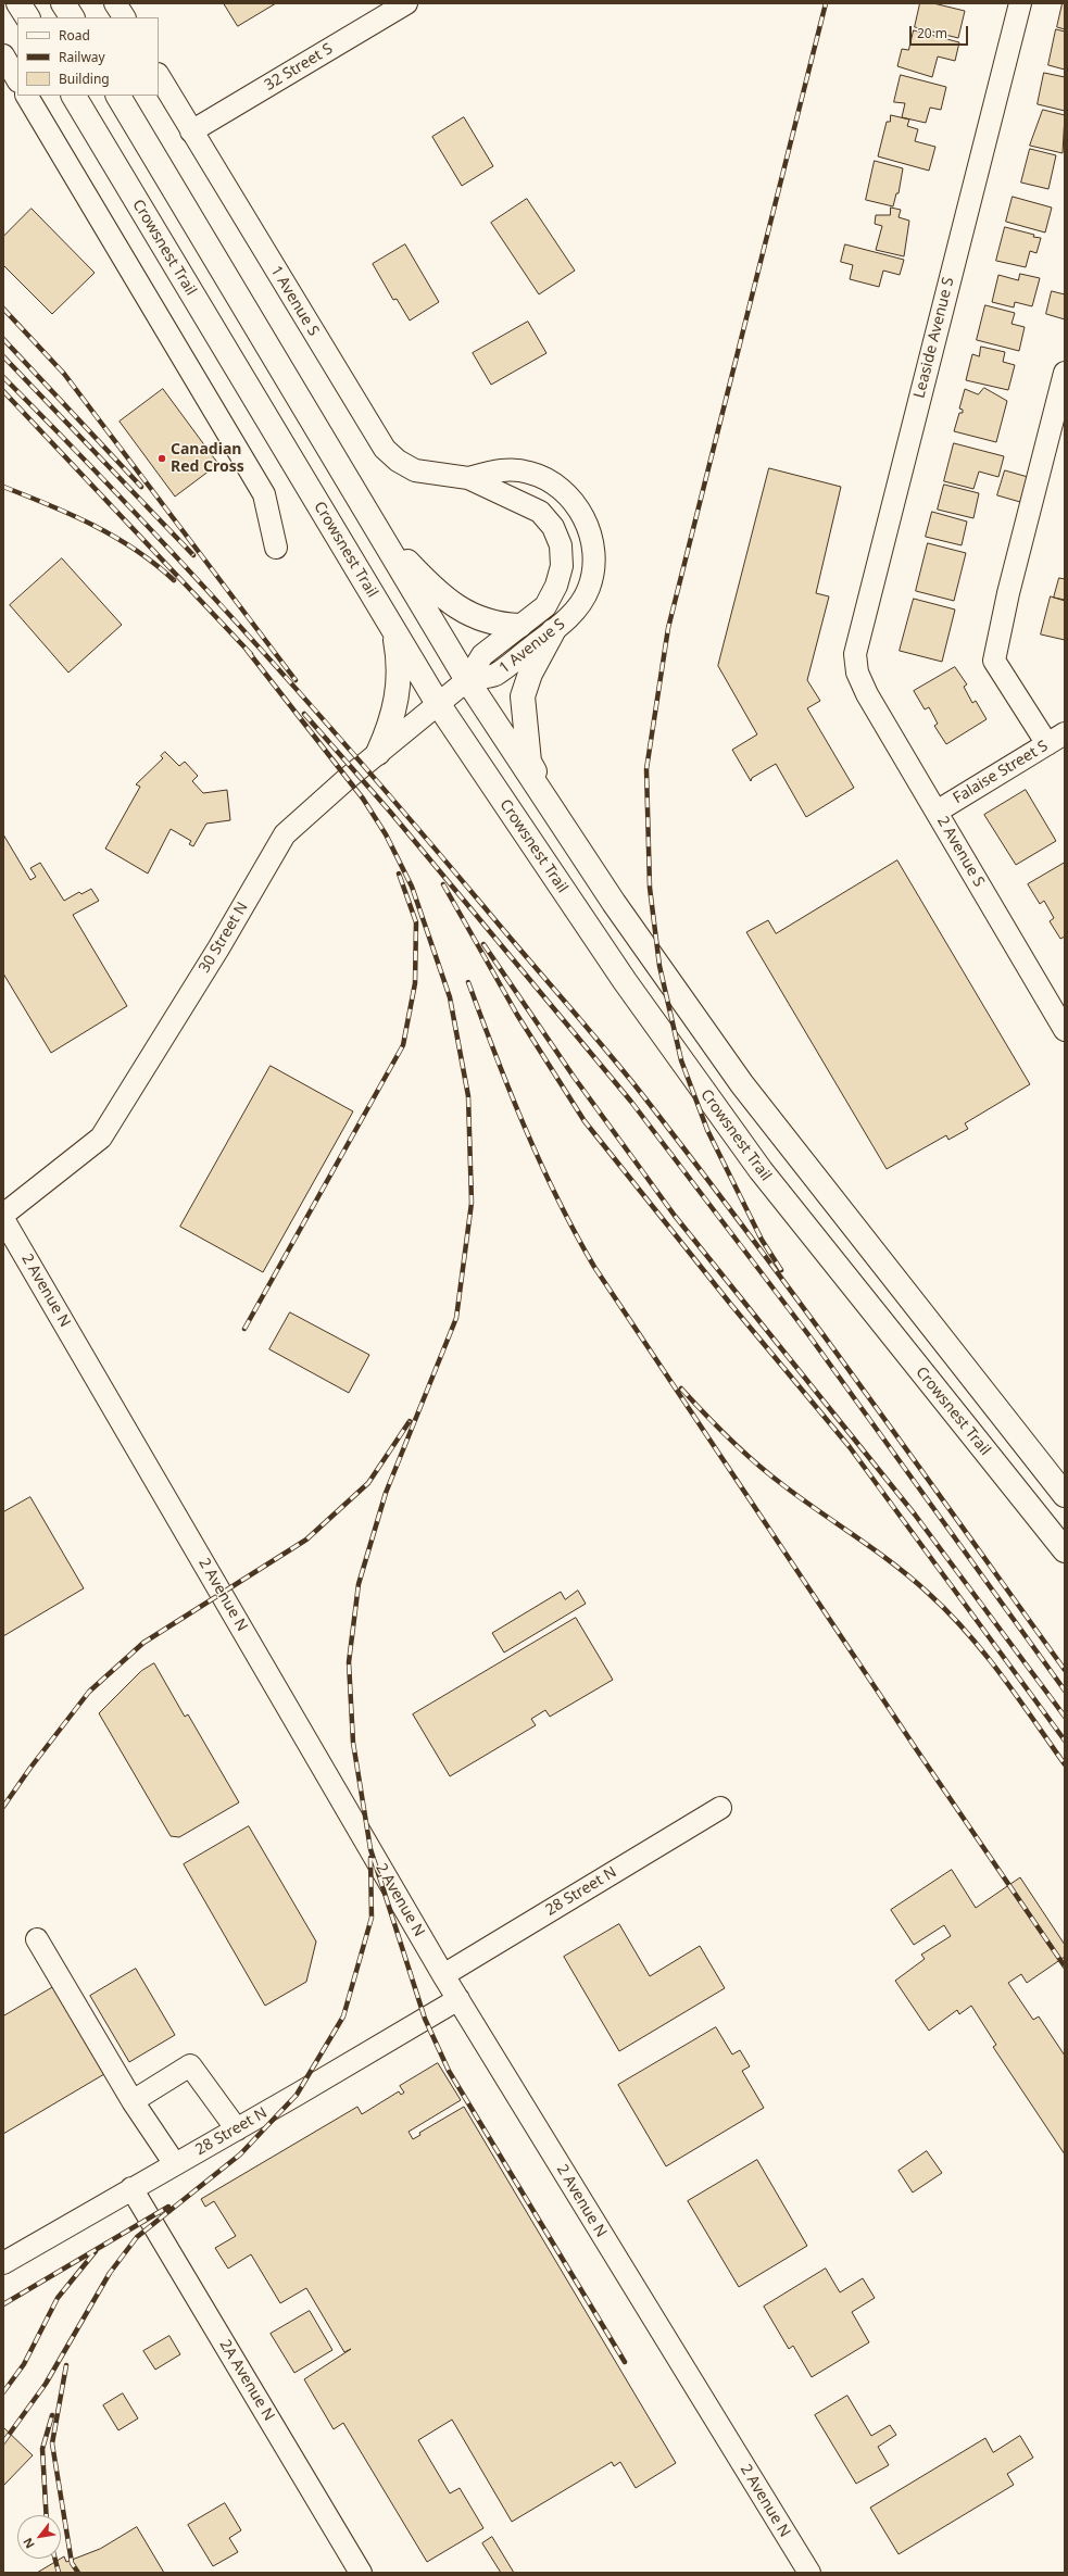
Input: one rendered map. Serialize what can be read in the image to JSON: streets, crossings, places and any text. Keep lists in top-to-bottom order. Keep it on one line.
{"streets":{"highway":["Crowsnest Trail"],"street":["32 Street S","1 Avenue S","Leaside Avenue S","Falaise Street S","2 Avenue S","30 Street N","2 Avenue N","28 Street N","2A Avenue N"]},"crossings":[["32 Street S","1 Avenue S"],["Crowsnest Trail","30 Street N"],["1 Avenue S","30 Street N"],["Leaside Avenue S","2 Avenue S"],["Falaise Street S","2 Avenue S"],["2 Avenue N","28 Street N"],["28 Street N","2A Avenue N"]],"places":["Canadian Red Cross"],"legend":["Road","Railway","Building"],"scale_bar":"20 m","north":"bottom left"}
